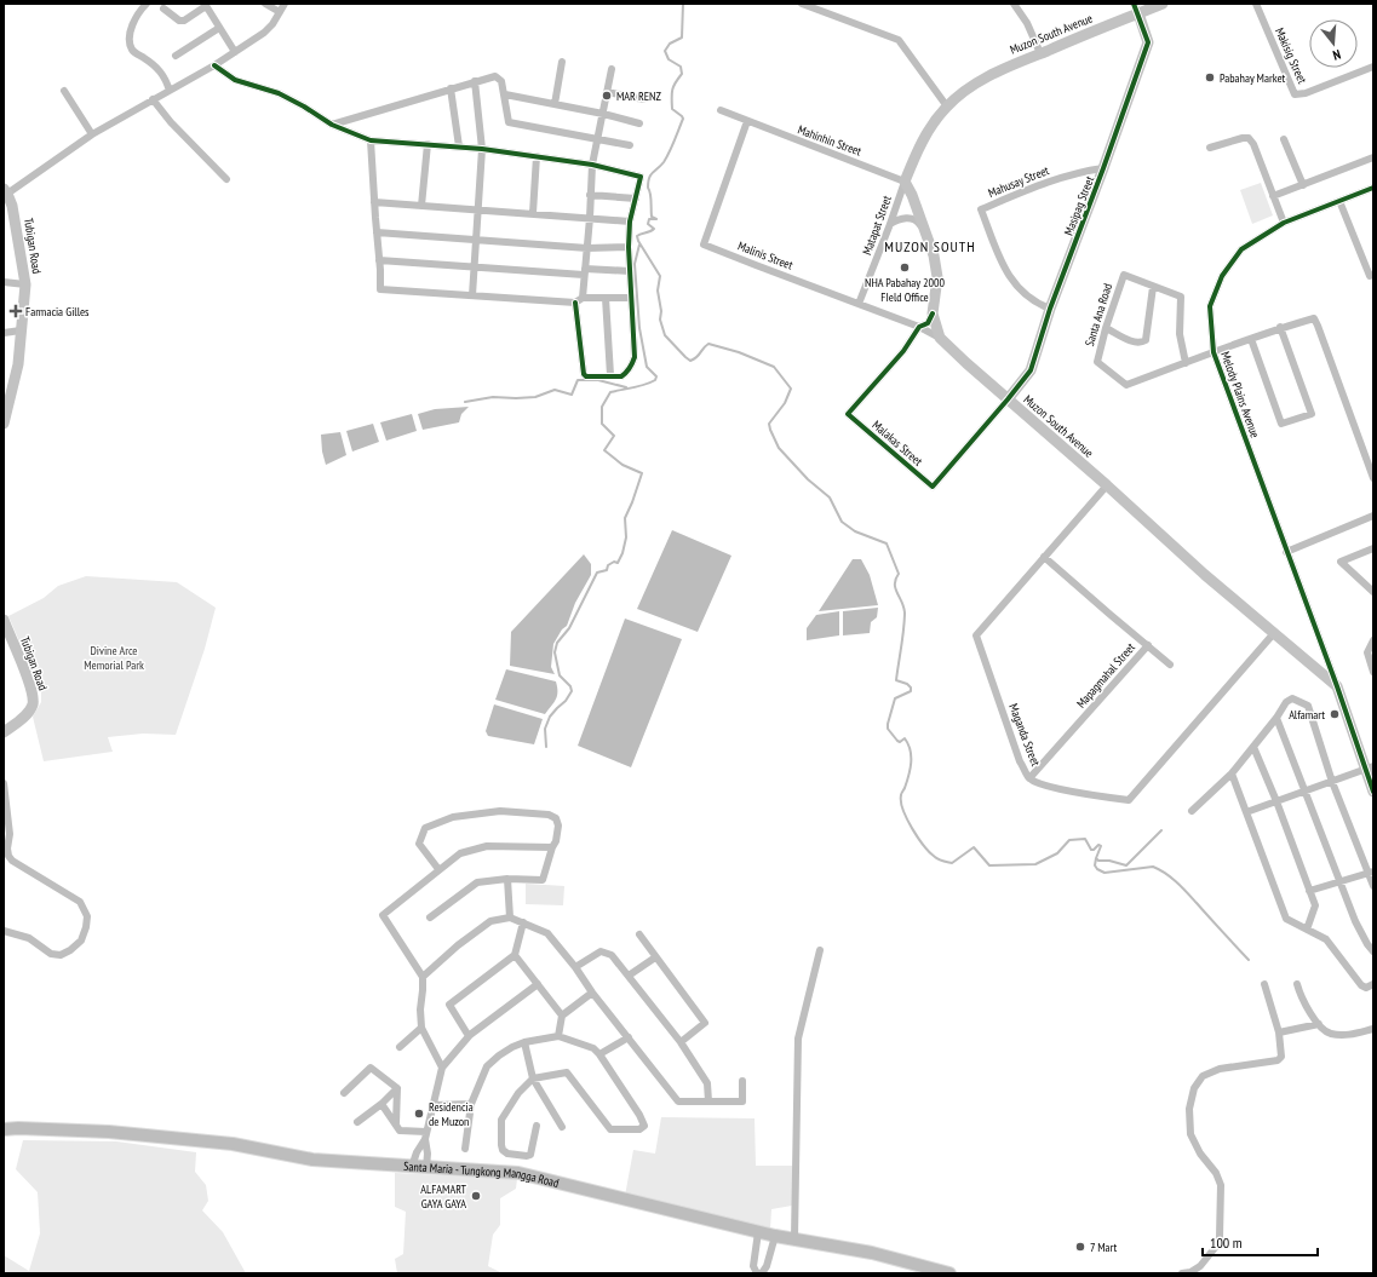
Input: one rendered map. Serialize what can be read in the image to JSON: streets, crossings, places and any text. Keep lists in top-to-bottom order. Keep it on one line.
{"streets":{"main road":["Santa Maria - Tungkong Mangga Road"],"street":["Muzon South Avenue","Makisig Street","Mahinhin Street","Mahusay Street","Masipag Street","Matapat Street","Tubigan Road","Malinis Street","Santa Ana Road","Melody Plains Avenue","Malakas Street","Mapagmahal Street","Maganda Street"]},"crossings":[["Muzon South Avenue","Mahinhin Street"],["Muzon South Avenue","Masipag Street"],["Muzon South Avenue","Matapat Street"],["Muzon South Avenue","Malinis Street"],["Muzon South Avenue","Melody Plains Avenue"],["Muzon South Avenue","Malakas Street"],["Muzon South Avenue","Maganda Street"],["Mahinhin Street","Matapat Street"],["Mahinhin Street","Malinis Street"],["Mahusay Street","Masipag Street"],["Masipag Street","Malakas Street"],["Matapat Street","Malinis Street"],["Malinis Street","Malakas Street"],["Santa Ana Road","Melody Plains Avenue"],["Mapagmahal Street","Maganda Street"]],"districts":["MUZON SOUTH"],"parks":["Divine Arce Memorial Park"],"places":{"other":["Pabahay Market","MAR RENZ","NHA Pabahay 2000 FIeld Office","Alfamart","Residencia de Muzon","ALFAMART GAYA GAYA","7 Mart"],"health":["Farmacia Gilles"]},"scale_bar":"100 m","north":"bottom"}
